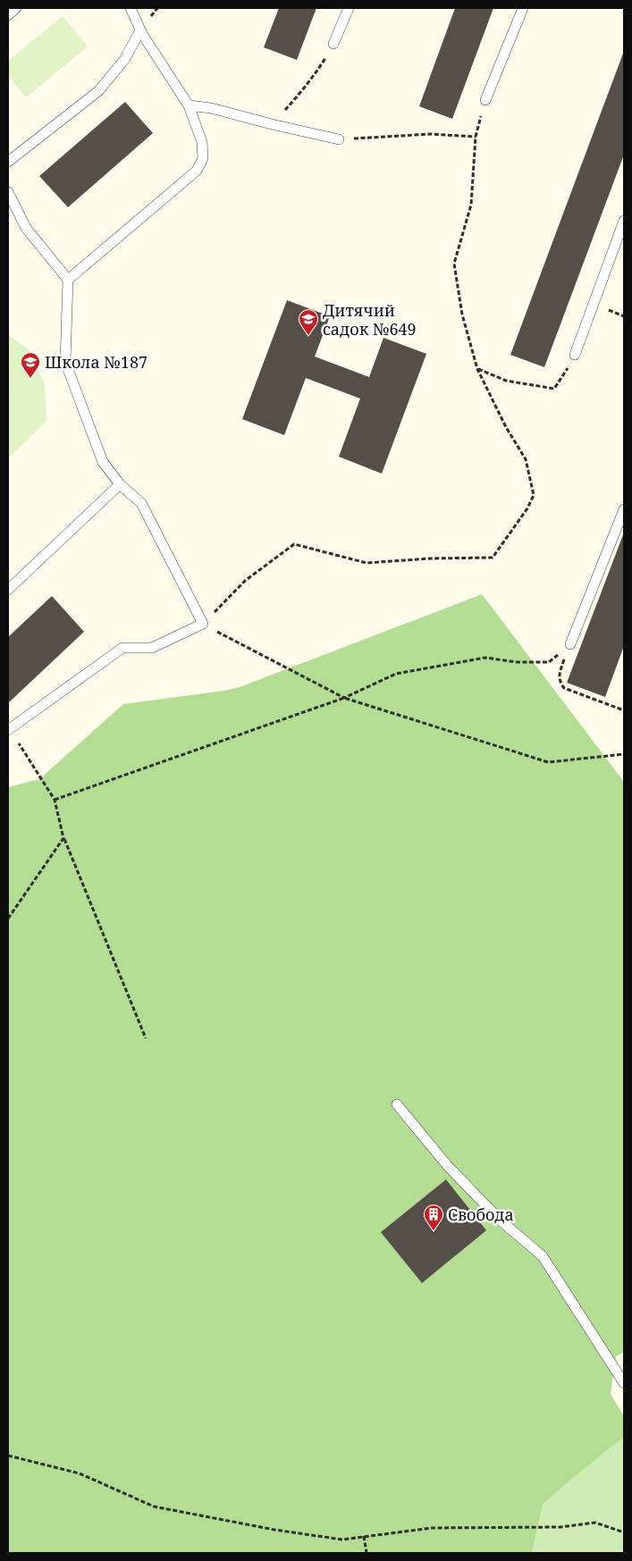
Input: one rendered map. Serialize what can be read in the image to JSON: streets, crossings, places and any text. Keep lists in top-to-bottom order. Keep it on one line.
{"places":{"school or university":["Дитячий садок №649","Школа №187"],"building":["Свобода"]}}
